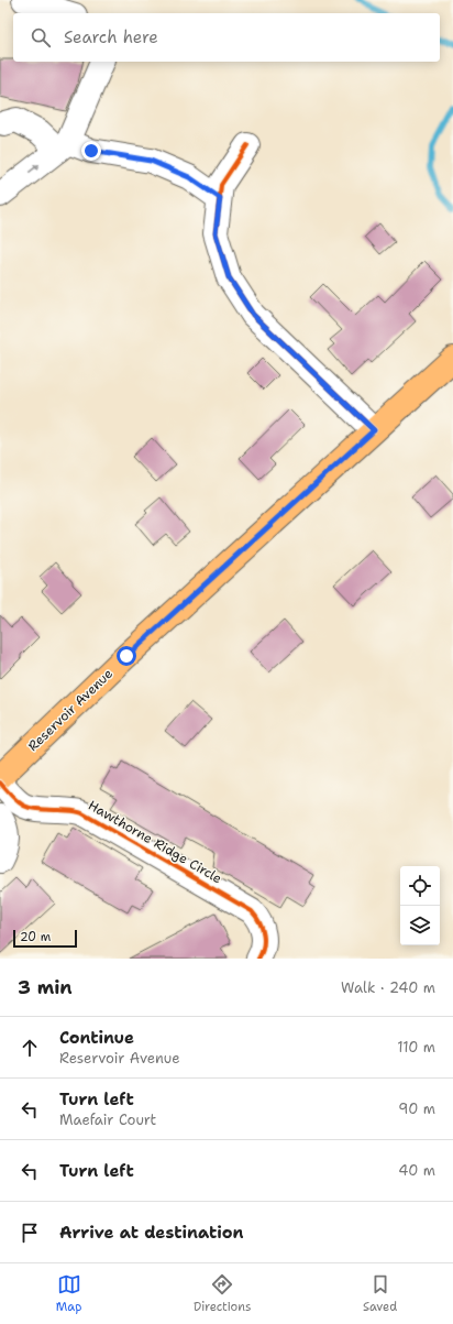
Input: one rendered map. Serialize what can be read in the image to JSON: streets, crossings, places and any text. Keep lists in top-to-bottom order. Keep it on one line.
{"streets":{"main road":["Reservoir Avenue"],"street":["Hawthorne Ridge Circle"]},"scale_bar":"20 m","page":{"search":"Search here","scale":"20 m","heading":["3 min","Walk · 240 m"],"list":[["Continue","Reservoir Avenue","110 m"],["Turn left","Maefair Court","90 m"],["Turn left","40 m"],"Arrive at destination"],"nav":["Map","Directions","Saved"]}}
